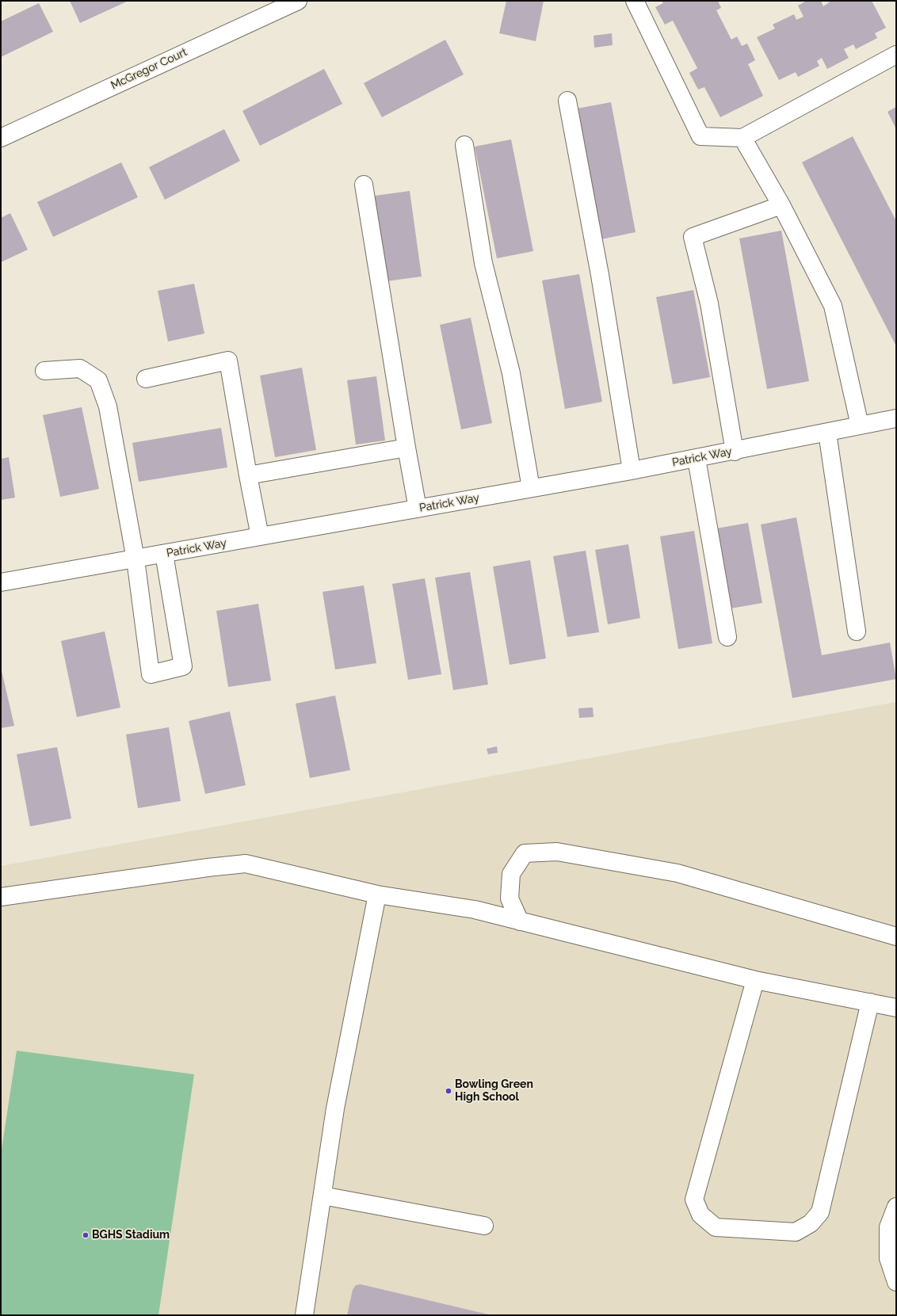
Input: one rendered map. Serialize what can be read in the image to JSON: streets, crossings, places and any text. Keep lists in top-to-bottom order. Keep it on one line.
{"streets":{"street":["McGregor Court","Patrick Way"]},"places":["Bowling Green High School","BGHS Stadium"]}
